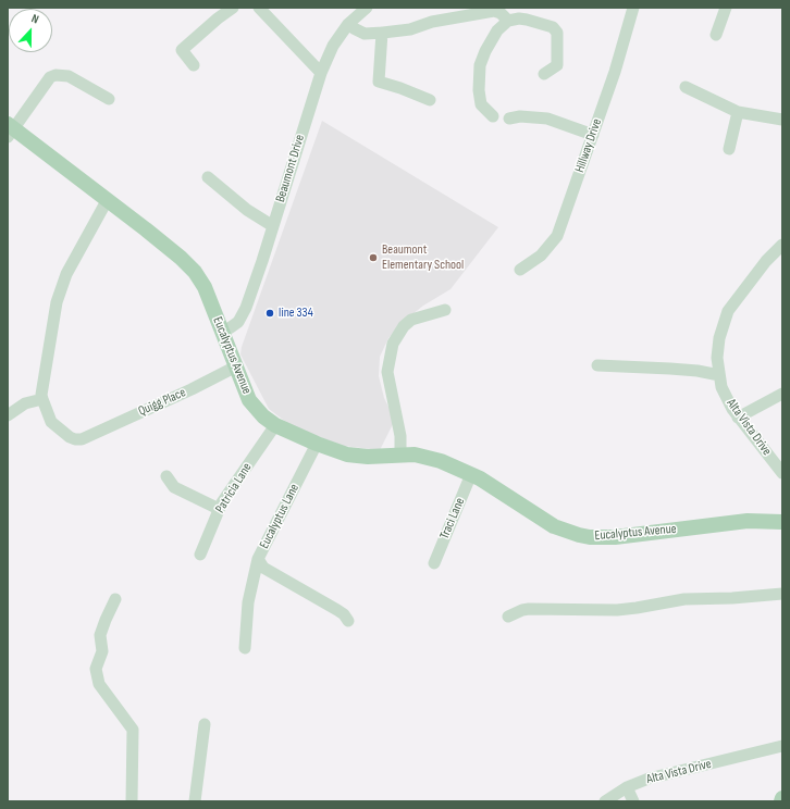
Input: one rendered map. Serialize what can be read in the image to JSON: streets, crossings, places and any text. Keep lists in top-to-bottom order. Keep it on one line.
{"streets":{"main road":["Eucalyptus Avenue"],"street":["Hillway Drive","Beaumont Drive","Quigg Place","Alta Vista Drive","Patricia Lane","Eucalyptus Lane","Traci Lane"]},"crossings":[["Beaumont Drive","Eucalyptus Avenue"],["Eucalyptus Avenue","Quigg Place"],["Eucalyptus Avenue","Patricia Lane"],["Eucalyptus Avenue","Eucalyptus Lane"],["Eucalyptus Avenue","Traci Lane"]],"places":["Beaumont Elementary School","line 334"],"north":"top"}
